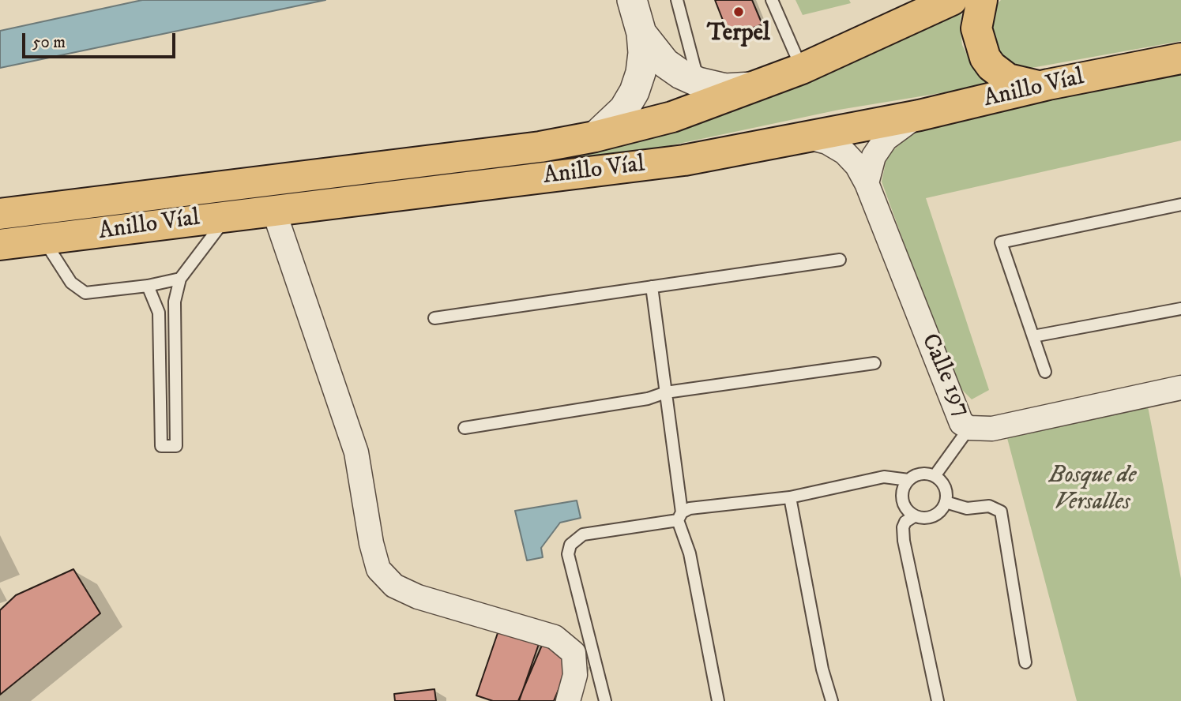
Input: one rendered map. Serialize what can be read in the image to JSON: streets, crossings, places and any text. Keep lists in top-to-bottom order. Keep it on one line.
{"streets":{"highway":["Anillo Víal"],"street":["Calle 197"]},"crossings":[["Anillo Víal","Calle 197"]],"parks":["Bosque de Versalles"],"places":["Terpel"],"scale_bar":"50 m"}
